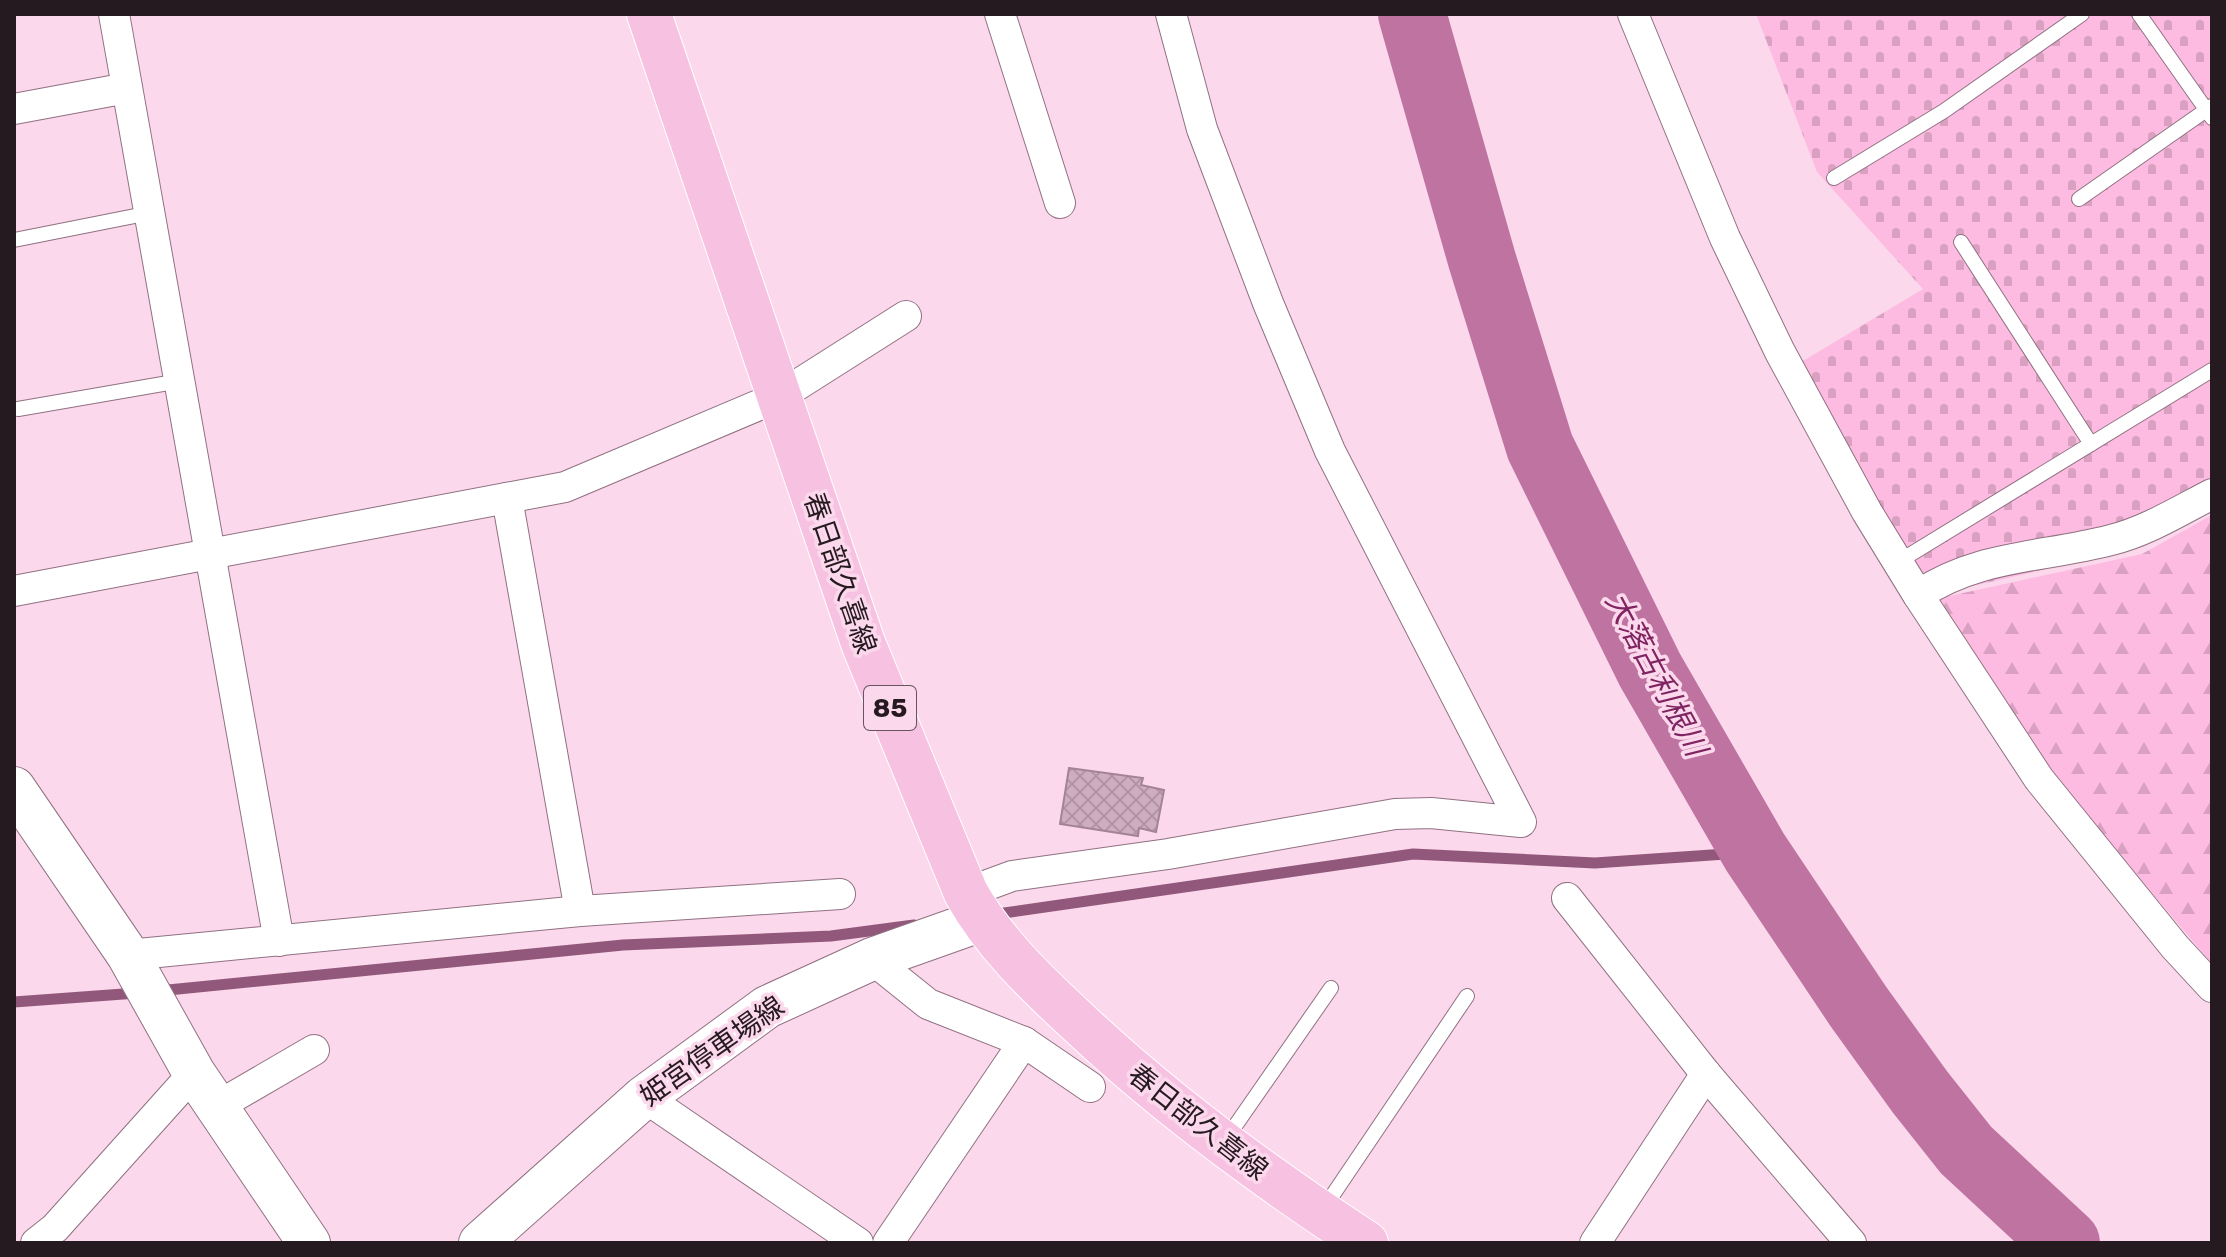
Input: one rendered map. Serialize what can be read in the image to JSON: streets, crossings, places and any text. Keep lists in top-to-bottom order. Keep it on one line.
{"streets":{"main road":["春日部久喜線","85","姫宮停車場線"]},"crossings":[["春日部久喜線","姫宮停車場線"]],"water":["大落古利根川"]}
